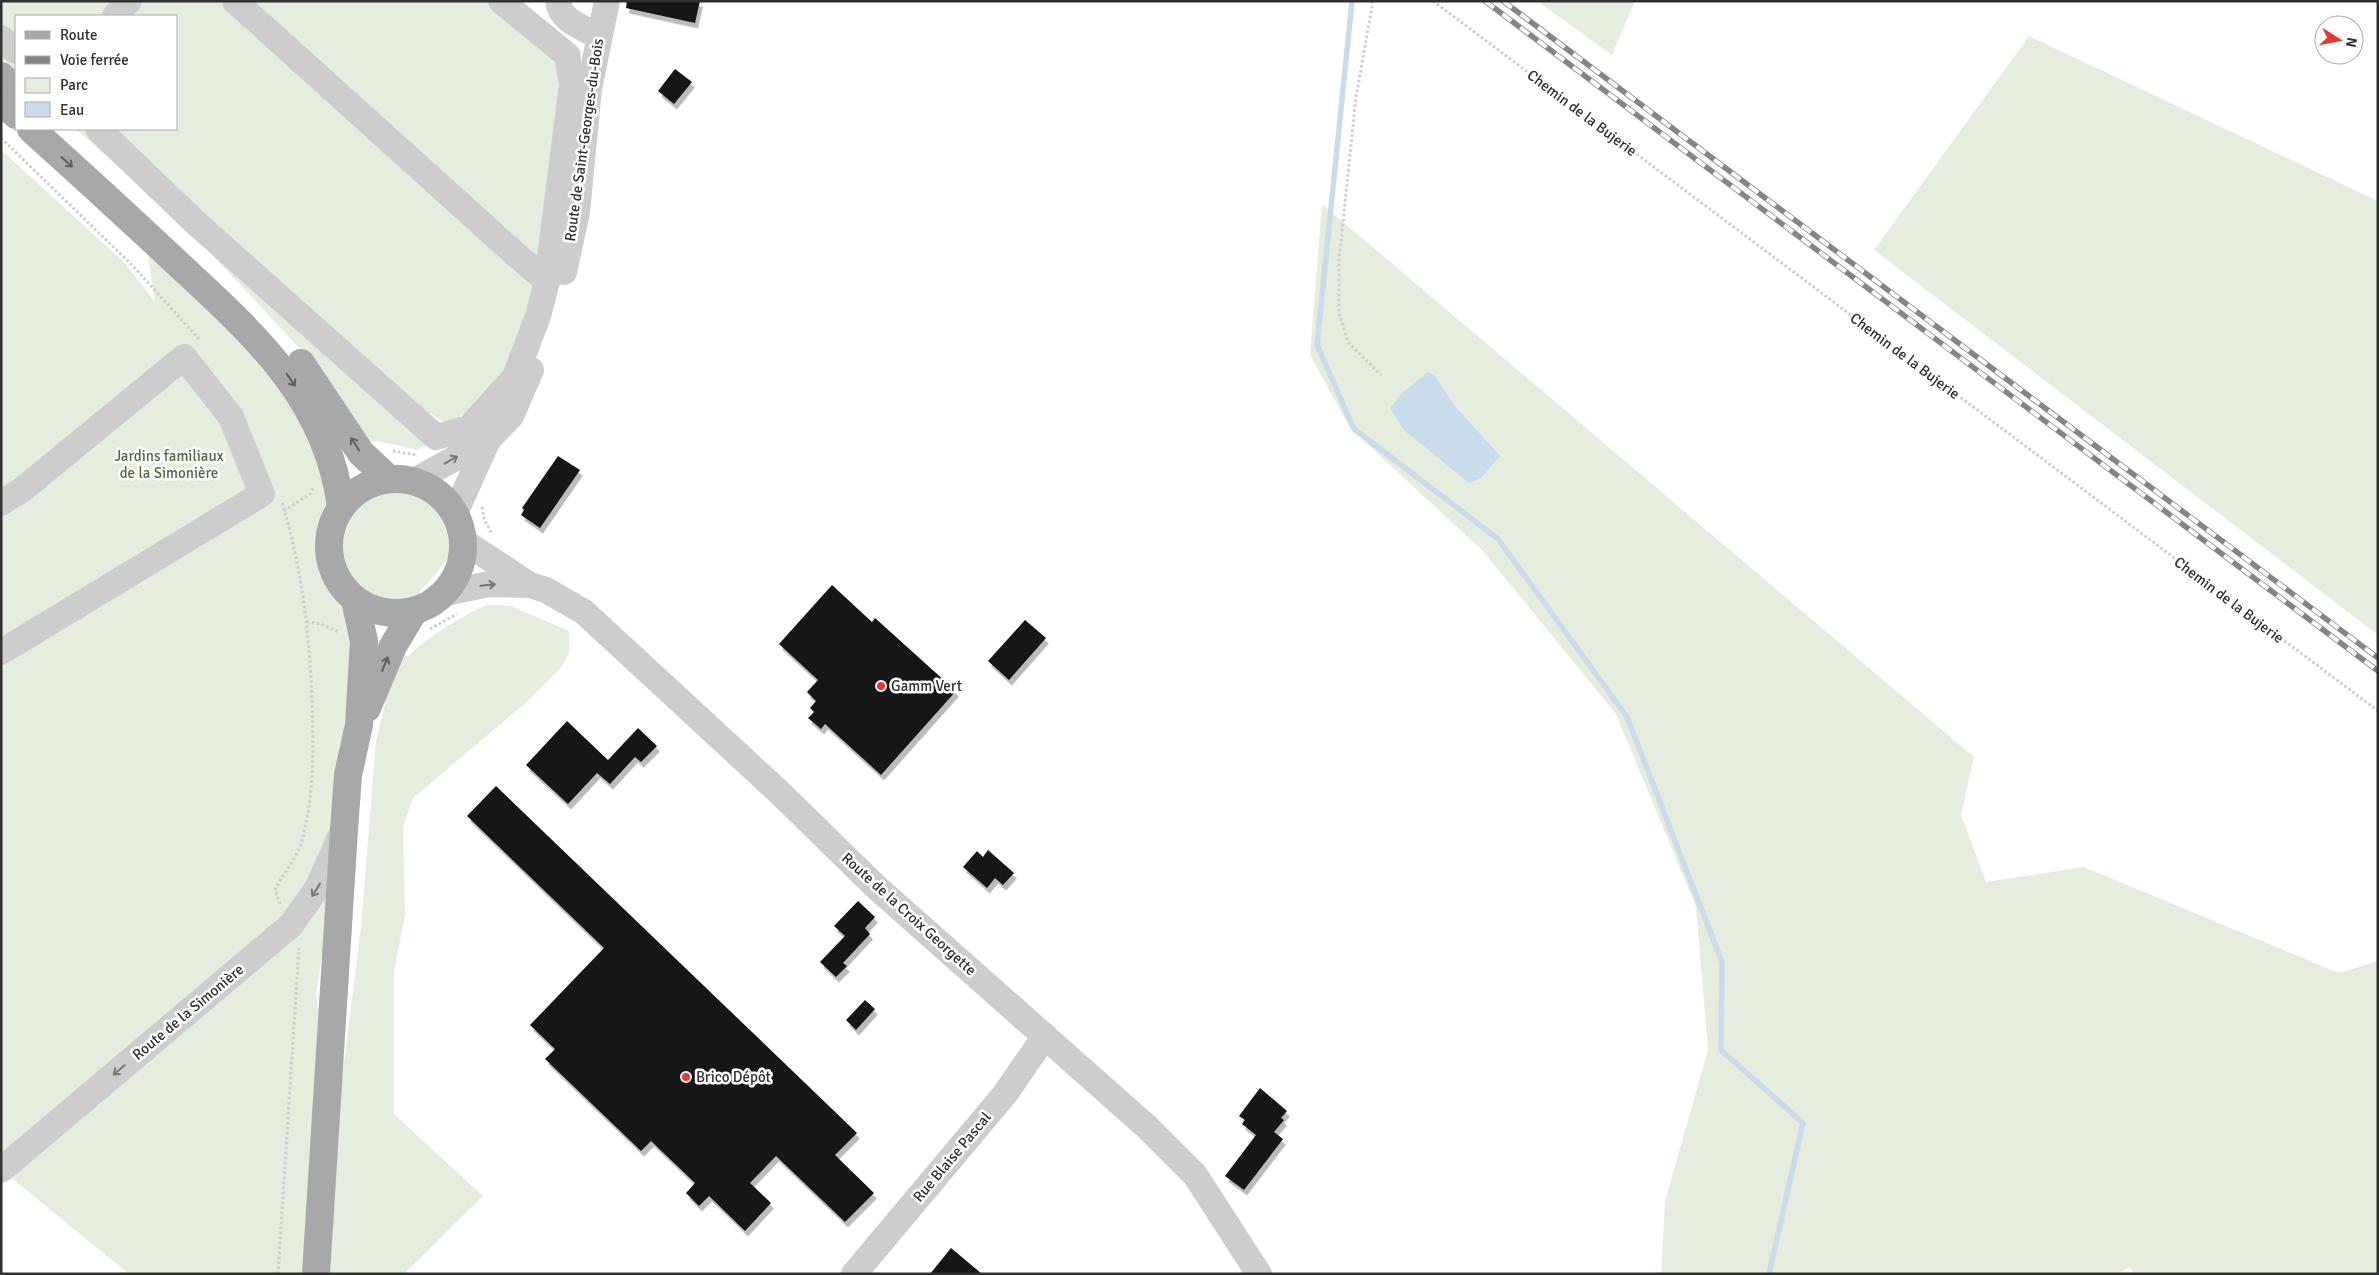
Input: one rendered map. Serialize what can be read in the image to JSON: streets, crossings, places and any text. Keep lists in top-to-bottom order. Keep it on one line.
{"streets":{"street":["Route de Saint-Georges-du-Bois","Route de la Croix Georgette","Route de la Simonière","Rue Blaise Pascal"],"path":["Chemin de la Bujerie"]},"crossings":[["Route de Saint-Georges-du-Bois","Route de la Croix Georgette"],["Route de la Croix Georgette","Rue Blaise Pascal"]],"one_way":["Route de la Simonière"],"parks":["Jardins familiaux de la Simonière"],"places":["Gamm Vert","Brico Dépôt"],"legend":["Route","Voie ferrée","Parc","Eau"],"north":"right"}
